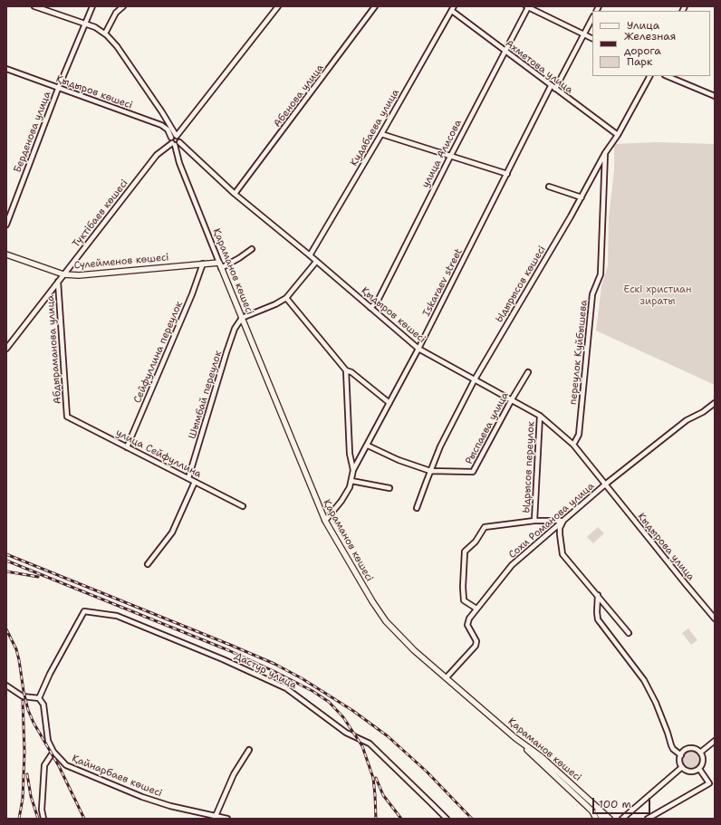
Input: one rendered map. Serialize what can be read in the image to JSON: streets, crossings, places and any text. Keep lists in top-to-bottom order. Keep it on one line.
{"streets":{"main road":["Сүлейменов көшесі","Қараманов көшесі"],"street":["Ахметова улица","Қыдыров көшесі","Абенова улица","Кудабаева улица","Берденова улица","улица Алисова","Түктібаев көшесі","Iskaraev street","Ыдырысов көшесі","Абдыраманова улица","Сейфуллина переулок","переулок Куйбышева","Шымбай переулок","Рыспаева улица","улица Сейфуллина","Ыдрысов переулок","Сохи Романова улица","Кыдырова улица","Дастур улица","Қайнарбаев көшесі"]},"crossings":[["Ахметова улица","Кудабаева улица"],["Ахметова улица","улица Алисова"],["Ахметова улица","Iskaraev street"],["Ахметова улица","Ыдырысов көшесі"],["Қыдыров көшесі","Абенова улица"],["Қыдыров көшесі","Кудабаева улица"],["Қыдыров көшесі","Берденова улица"],["Қыдыров көшесі","улица Алисова"],["Қыдыров көшесі","Түктібаев көшесі"],["Қыдыров көшесі","Қараманов көшесі"],["Қыдыров көшесі","Iskaraev street"],["Қыдыров көшесі","Ыдырысов көшесі"],["Қыдыров көшесі","переулок Куйбышева"],["Қыдыров көшесі","Рыспаева улица"],["Қыдыров көшесі","Ыдрысов переулок"],["Қыдыров көшесі","Сохи Романова улица"],["Қыдыров көшесі","Кыдырова улица"],["Түктібаев көшесі","Сүлейменов көшесі"],["Түктібаев көшесі","Қараманов көшесі"],["Түктібаев көшесі","Абдыраманова улица"],["Сүлейменов көшесі","Қараманов көшесі"],["Сүлейменов көшесі","Сейфуллина переулок"],["Қараманов көшесі","Iskaraev street"],["Қараманов көшесі","Шымбай переулок"],["Қараманов көшесі","Сохи Романова улица"],["Iskaraev street","Рыспаева улица"],["Ыдырысов көшесі","переулок Куйбышева"],["Ыдырысов көшесі","Рыспаева улица"],["Абдыраманова улица","улица Сейфуллина"],["Сейфуллина переулок","улица Сейфуллина"],["Шымбай переулок","улица Сейфуллина"],["Сохи Романова улица","Кыдырова улица"],["Дастур улица","Қайнарбаев көшесі"]],"parks":["Ескі христиан зираты"],"legend":["Улица","Железная дорога","Парк"],"scale_bar":"100 m"}
